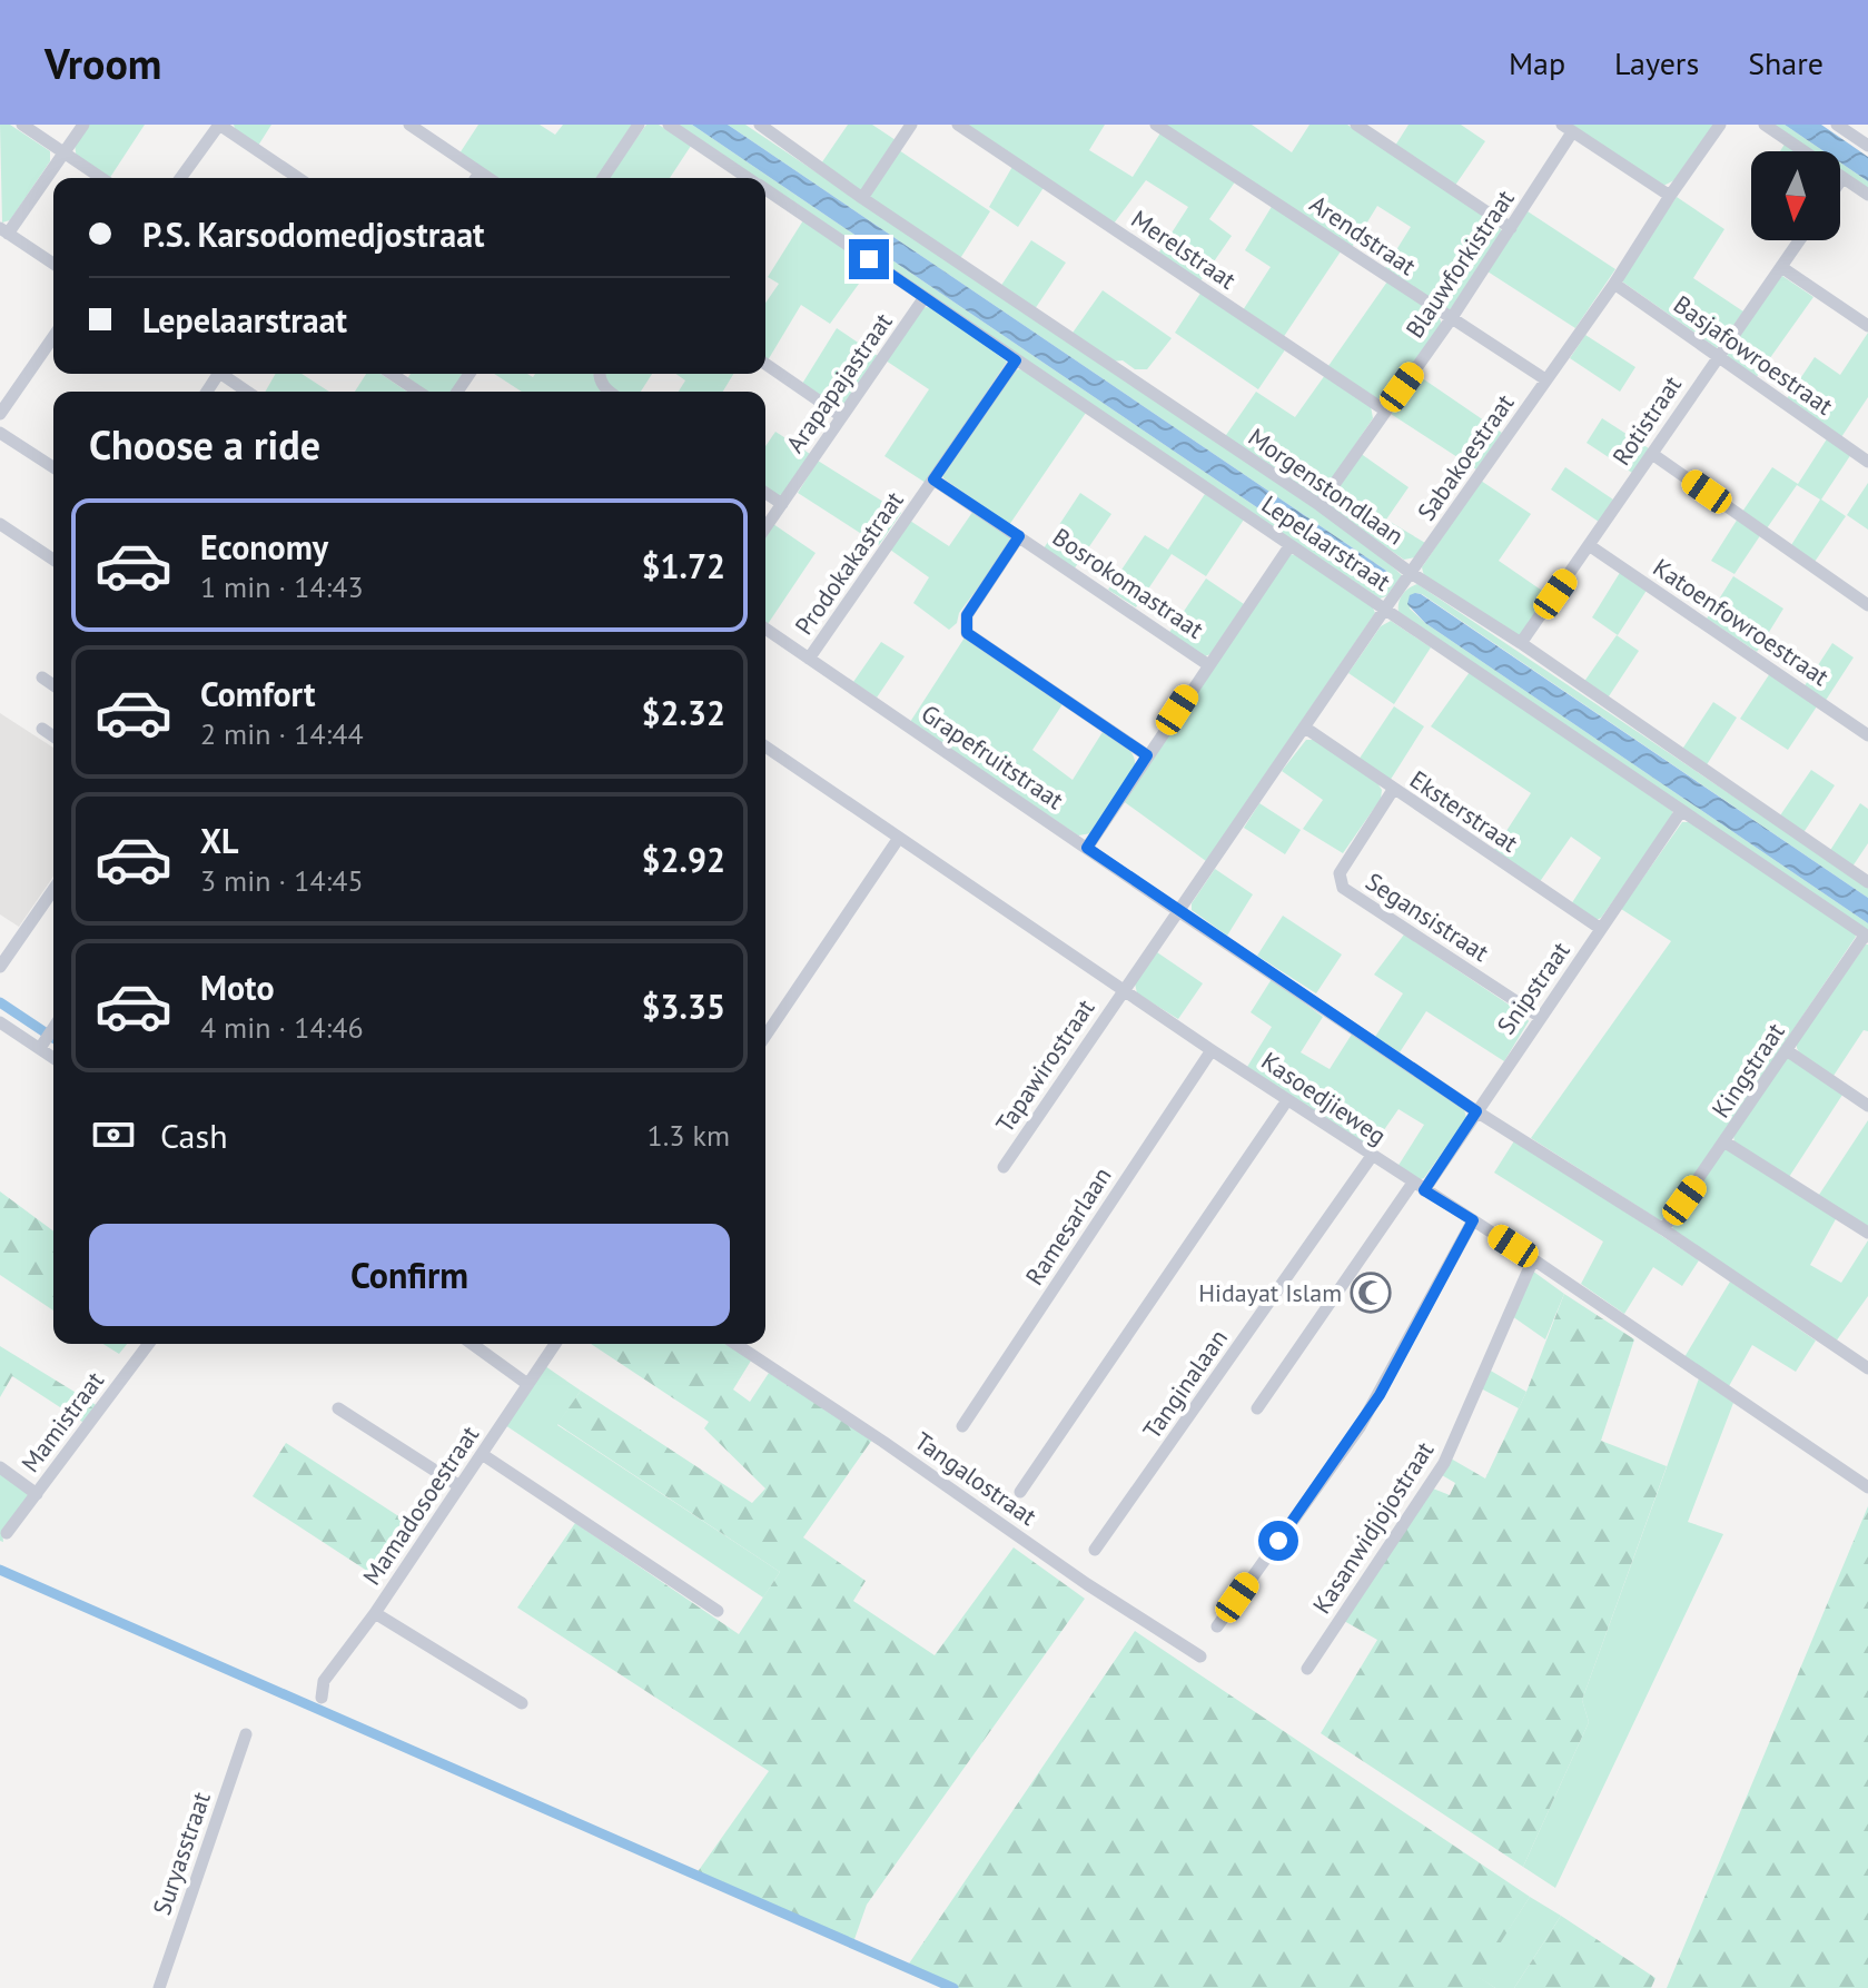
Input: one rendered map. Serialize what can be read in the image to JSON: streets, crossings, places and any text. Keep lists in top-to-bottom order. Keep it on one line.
{"streets":{"street":["Arendstraat","Merelstraat","Blauwforkistraat","Basjafowroestraat","Arapapajastraat","Rotistraat","Sabakoestraat","Morgenstondlaan","Lepelaarstraat","Prodokakastraat","Bosrokomastraat","Katoenfowroestraat","Grapefruitstraat","Eksterstraat","Segansistraat","Snipstraat","Tapawirostraat","Kingstraat","Kasoedjieweg","Ramesarlaan","Tanginalaan","Mamistraat","Tangalostraat","Mamadosoestraat","Kasanwidjojostraat","Suryasstraat"]},"crossings":[["Arendstraat","Blauwforkistraat"],["Arendstraat","Sabakoestraat"],["Merelstraat","Blauwforkistraat"],["Blauwforkistraat","Morgenstondlaan"],["Basjafowroestraat","Rotistraat"],["Basjafowroestraat","Sabakoestraat"],["Arapapajastraat","Lepelaarstraat"],["Rotistraat","Morgenstondlaan"],["Rotistraat","Katoenfowroestraat"],["Sabakoestraat","Morgenstondlaan"],["Sabakoestraat","Lepelaarstraat"],["Sabakoestraat","Grapefruitstraat"],["Sabakoestraat","Eksterstraat"],["Sabakoestraat","Tapawirostraat"],["Sabakoestraat","Kasoedjieweg"],["Lepelaarstraat","Prodokakastraat"],["Lepelaarstraat","Snipstraat"],["Lepelaarstraat","Kingstraat"],["Prodokakastraat","Bosrokomastraat"],["Prodokakastraat","Grapefruitstraat"],["Grapefruitstraat","Snipstraat"],["Grapefruitstraat","Kingstraat"],["Eksterstraat","Segansistraat"],["Eksterstraat","Snipstraat"],["Segansistraat","Snipstraat"],["Snipstraat","Kasoedjieweg"],["Tapawirostraat","Kasoedjieweg"],["Kasoedjieweg","Ramesarlaan"],["Kasoedjieweg","Tanginalaan"],["Kasoedjieweg","Kasanwidjojostraat"]],"places":{"mosque":["Hidayat Islam"]},"north":"bottom","page":{"header":"Vroom","nav":["Map","Layers","Share"],"banner":["P.S. Karsodomedjostraat","Lepelaarstraat"],"heading":"Choose a ride","list":[{"name":"Economy","note":"1 min · 14:43","value":"$1.72"},{"name":"Comfort","note":"2 min · 14:44","value":"$2.32"},{"name":"XL","note":"3 min · 14:45","value":"$2.92"},{"name":"Moto","note":"4 min · 14:46","value":"$3.35"}],"pay":["Cash","1.3 km"],"buttons":"Confirm"}}
